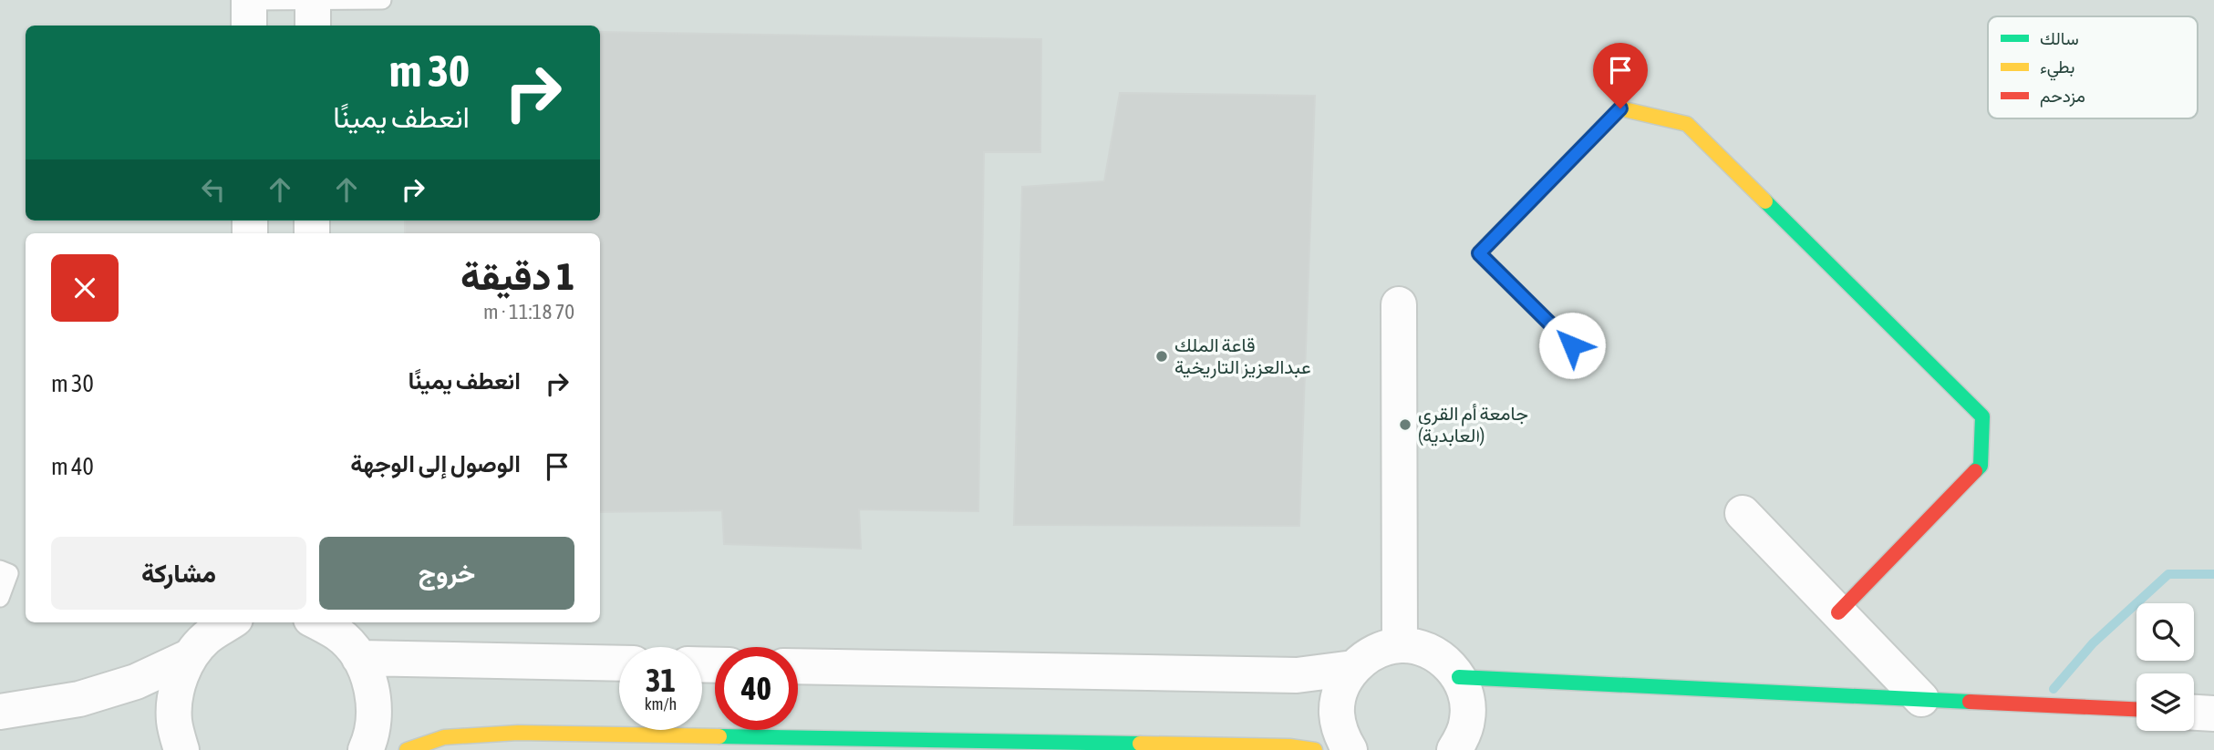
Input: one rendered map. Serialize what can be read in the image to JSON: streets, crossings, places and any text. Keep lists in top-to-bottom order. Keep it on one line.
{"places":["قاعة الملك عبدالعزيز التاريخية","جامعة أم القرى (العابدية)"],"legend":["سالك","بطيء","مزدحم"],"page":{"turn":["30 m","انعطف يمينًا"],"heading":["1 دقيقة","70 m · 11:18"],"list":[{"name":"انعطف يمينًا","value":"30 m"},{"name":"الوصول إلى الوجهة","value":"40 m"}],"buttons":["خروج","مشاركة"],"speed":"31 km/h","limit":"40"}}
